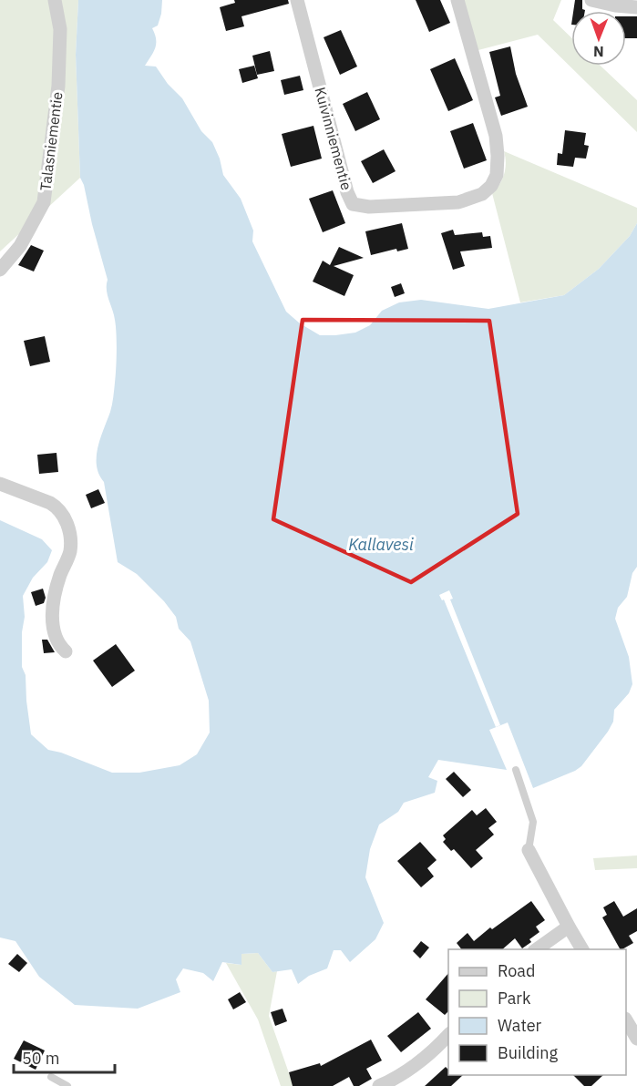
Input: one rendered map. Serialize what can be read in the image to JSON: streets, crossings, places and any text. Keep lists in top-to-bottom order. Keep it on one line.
{"streets":{"street":["Kuivinniementie","Talasniementie"]},"water":["Kallavesi"],"legend":["Road","Park","Water","Building"],"scale_bar":"50 m","north":"bottom"}
